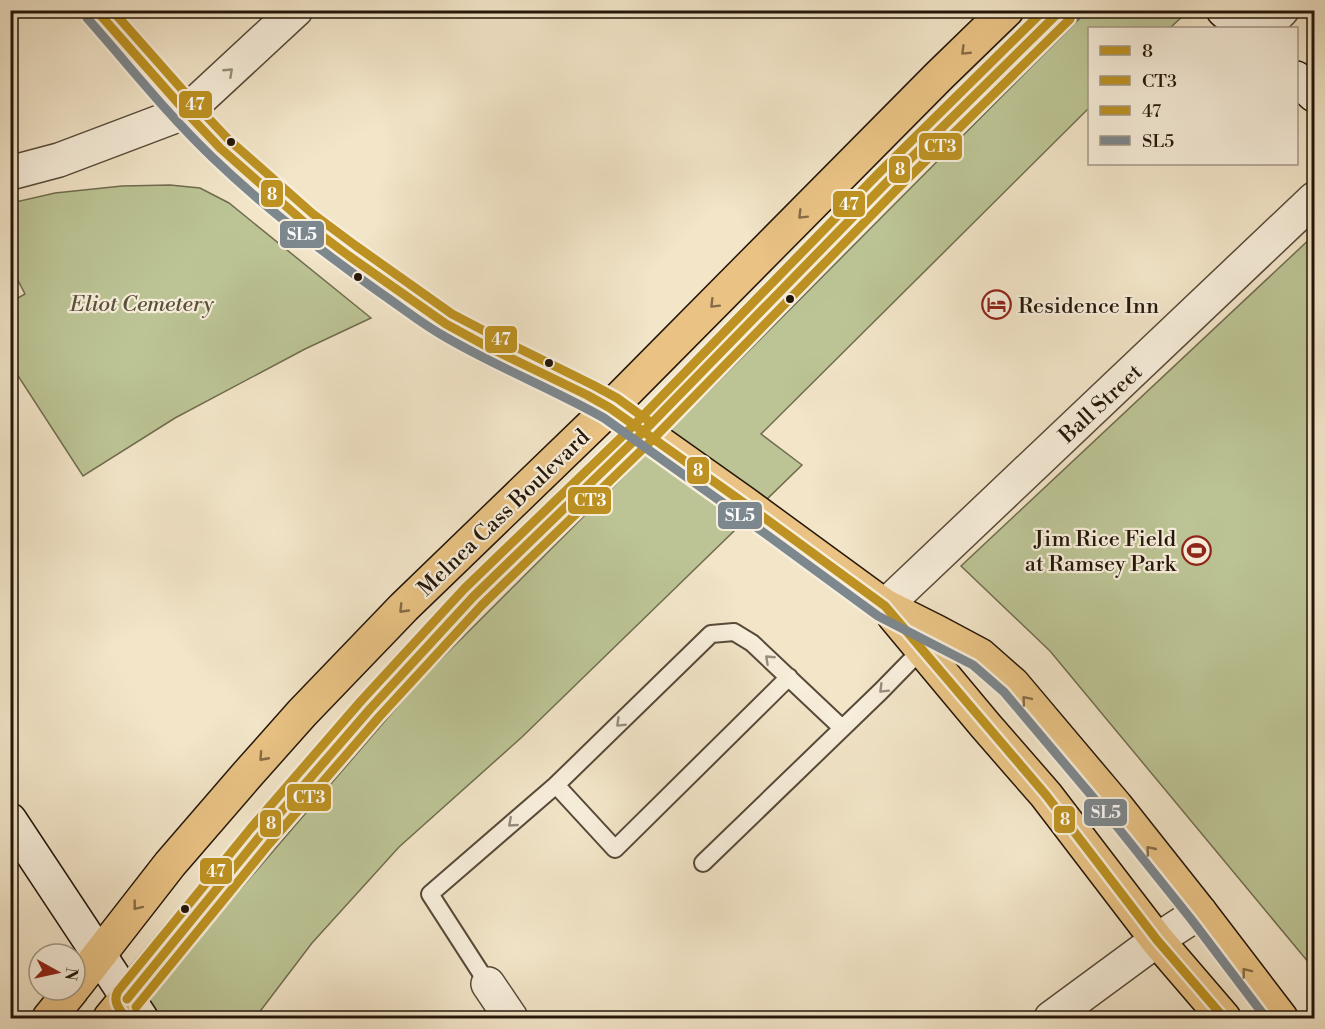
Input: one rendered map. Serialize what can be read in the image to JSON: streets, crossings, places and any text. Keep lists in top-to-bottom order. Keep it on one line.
{"streets":{"main road":["Melnea Cass Boulevard"],"street":["Ball Street"]},"parks":["Eliot Cemetery"],"places":{"hotel":["Residence Inn"],"sports":["Jim Rice Field at Ramsey Park"]},"lines":["transit line 8","transit line 47","transit line SL5","transit line CT3"],"legend":["8","CT3","47","SL5"],"north":"right"}
